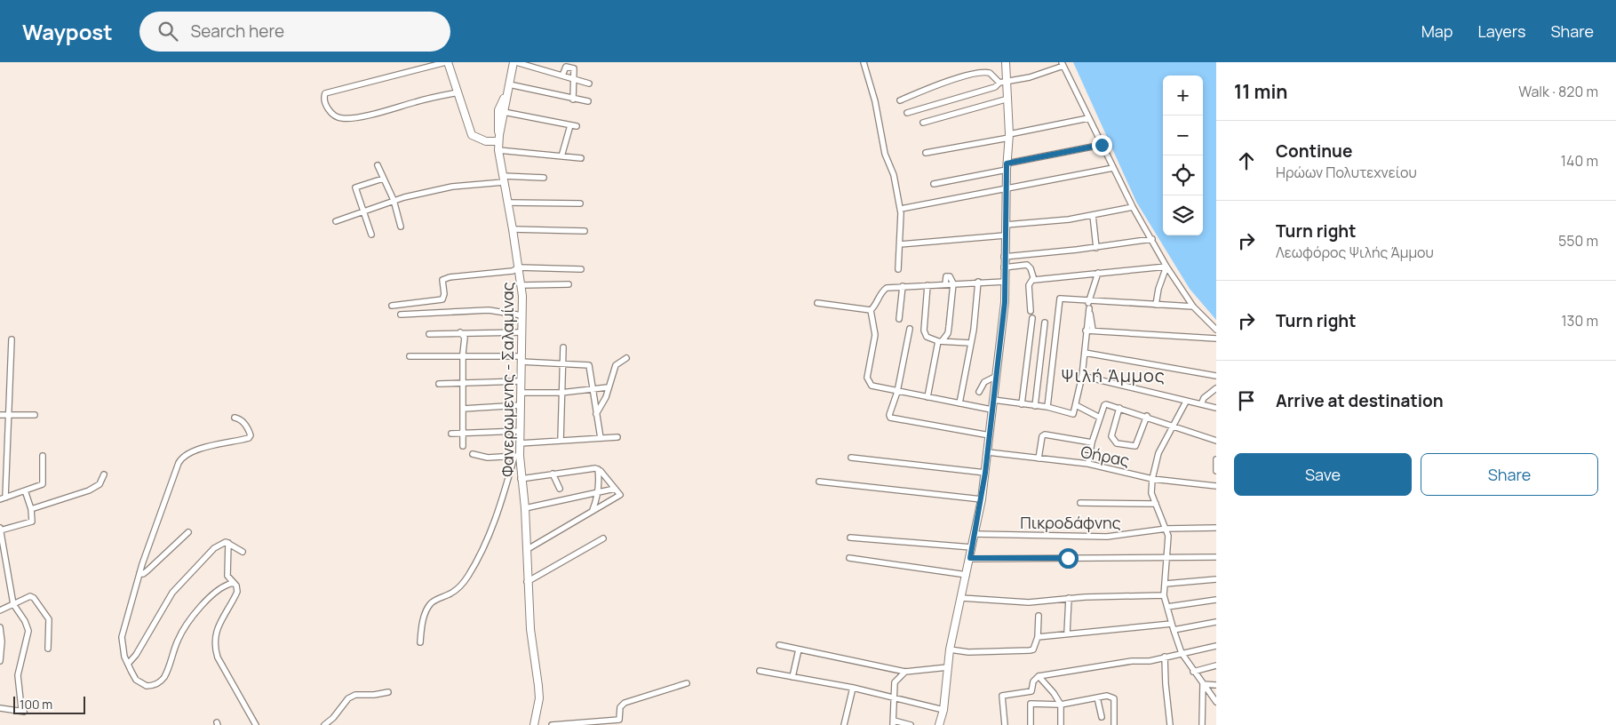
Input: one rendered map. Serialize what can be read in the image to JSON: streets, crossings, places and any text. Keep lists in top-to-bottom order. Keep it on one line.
{"streets":{"street":["Φανερωμενης - Σαλαμίνας","Θήρας","Πικροδάφνης"]},"districts":["Ψιλή Άμμος"],"scale_bar":"100 m","page":{"header":"Waypost","search":"Search here","nav":["Map","Layers","Share"],"heading":["11 min","Walk · 820 m"],"map_buttons":["+","−"],"list":[["Continue","Ηρώων Πολυτεχνείου","140 m"],["Turn right","Λεωφόρος Ψιλής Άμμου","550 m"],["Turn right","130 m"],"Arrive at destination"],"buttons":["Save","Share"],"scale":"100 m"}}
